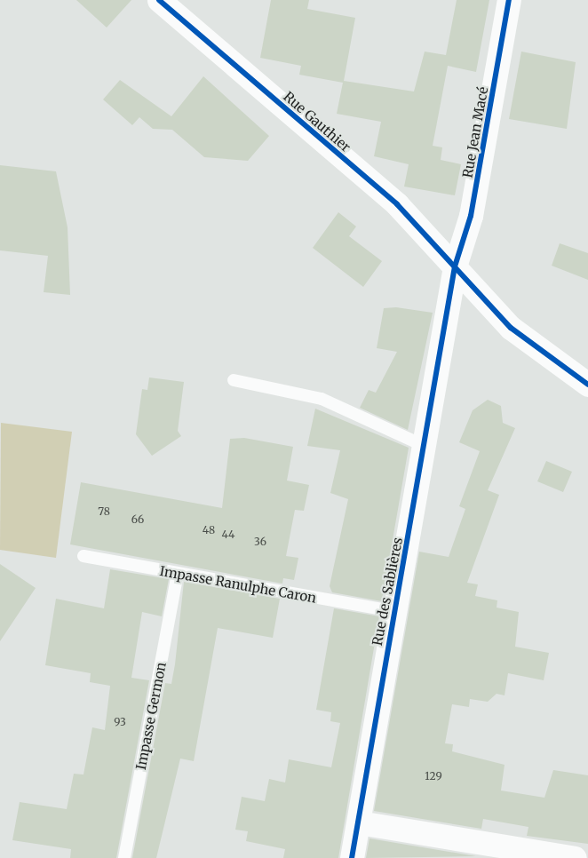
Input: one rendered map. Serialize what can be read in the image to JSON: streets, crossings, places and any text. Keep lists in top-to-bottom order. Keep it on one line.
{"streets":{"street":["Rue Gauthier","Rue Jean Macé","Rue des Sablières"],"lane":["Impasse Ranulphe Caron","Impasse Germon"]},"crossings":[["Rue Gauthier","Rue Jean Macé"],["Rue Gauthier","Rue des Sablières"],["Rue Jean Macé","Rue des Sablières"],["Impasse Ranulphe Caron","Rue des Sablières"],["Impasse Ranulphe Caron","Impasse Germon"]],"house_numbers":["78","66","48","44","36","93","129"]}
